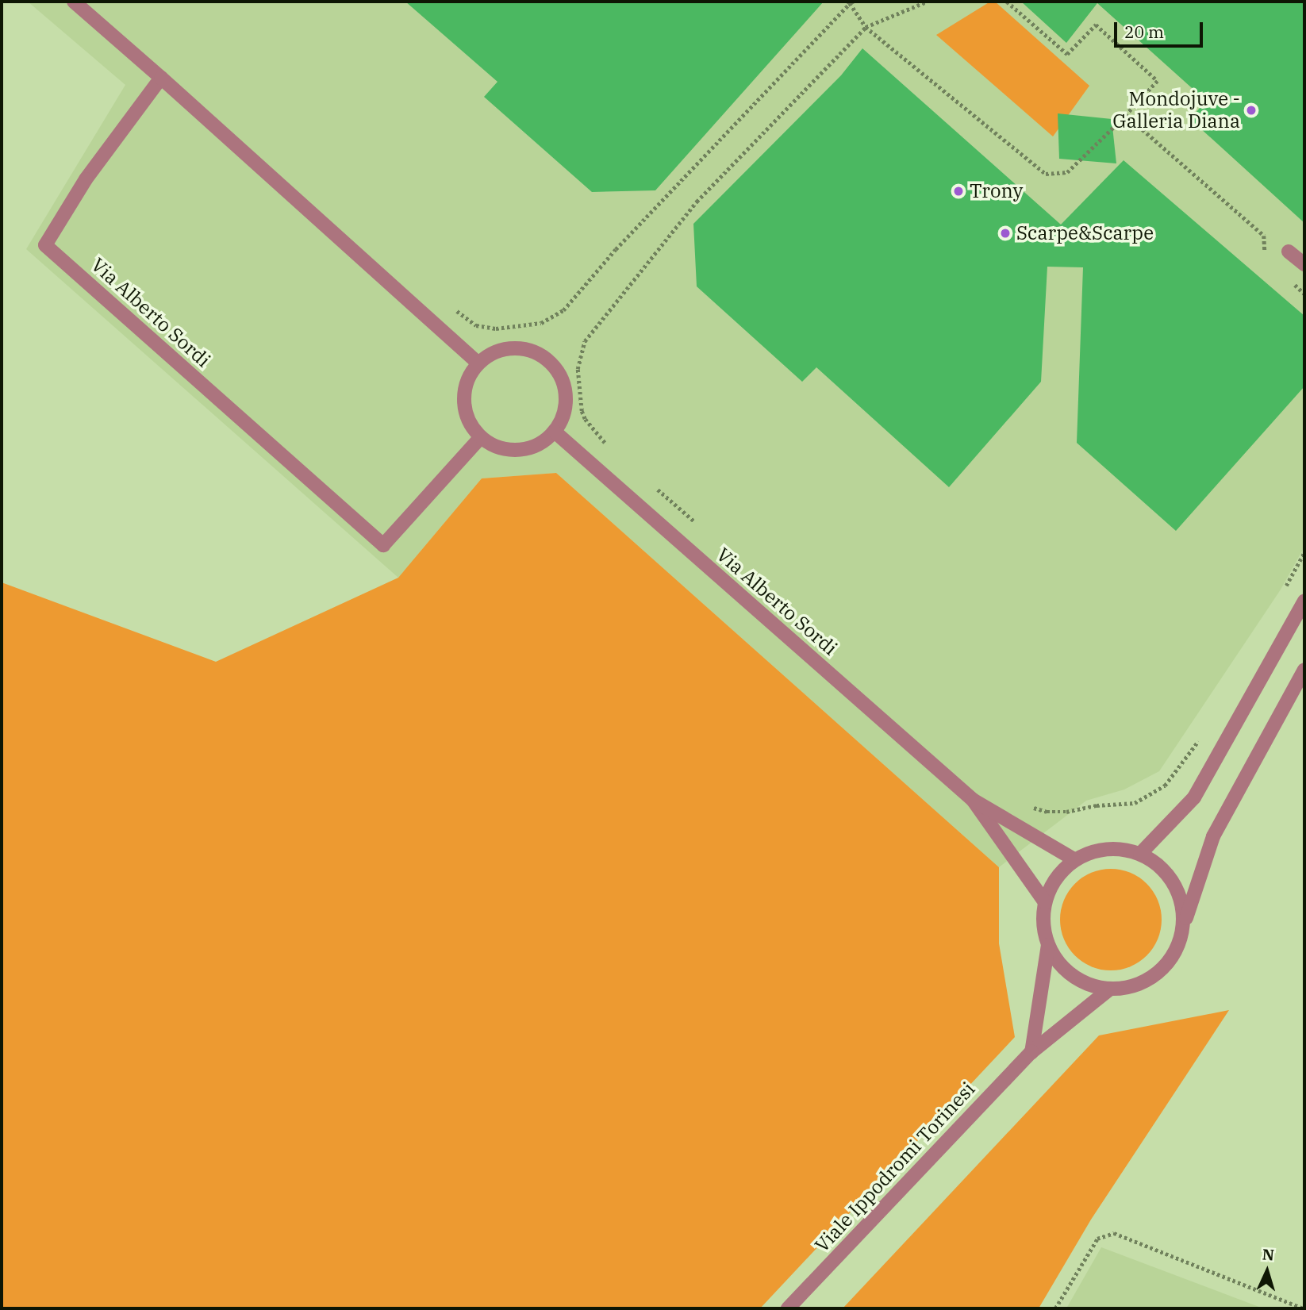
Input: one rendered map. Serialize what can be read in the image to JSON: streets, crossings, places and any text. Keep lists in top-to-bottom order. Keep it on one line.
{"streets":{"street":["Via Alberto Sordi","Viale Ippodromi Torinesi"]},"crossings":[["Via Alberto Sordi","Viale Ippodromi Torinesi"]],"places":["Mondojuve - Galleria Diana","Trony","Scarpe&Scarpe"],"scale_bar":"20 m","north":"top"}
